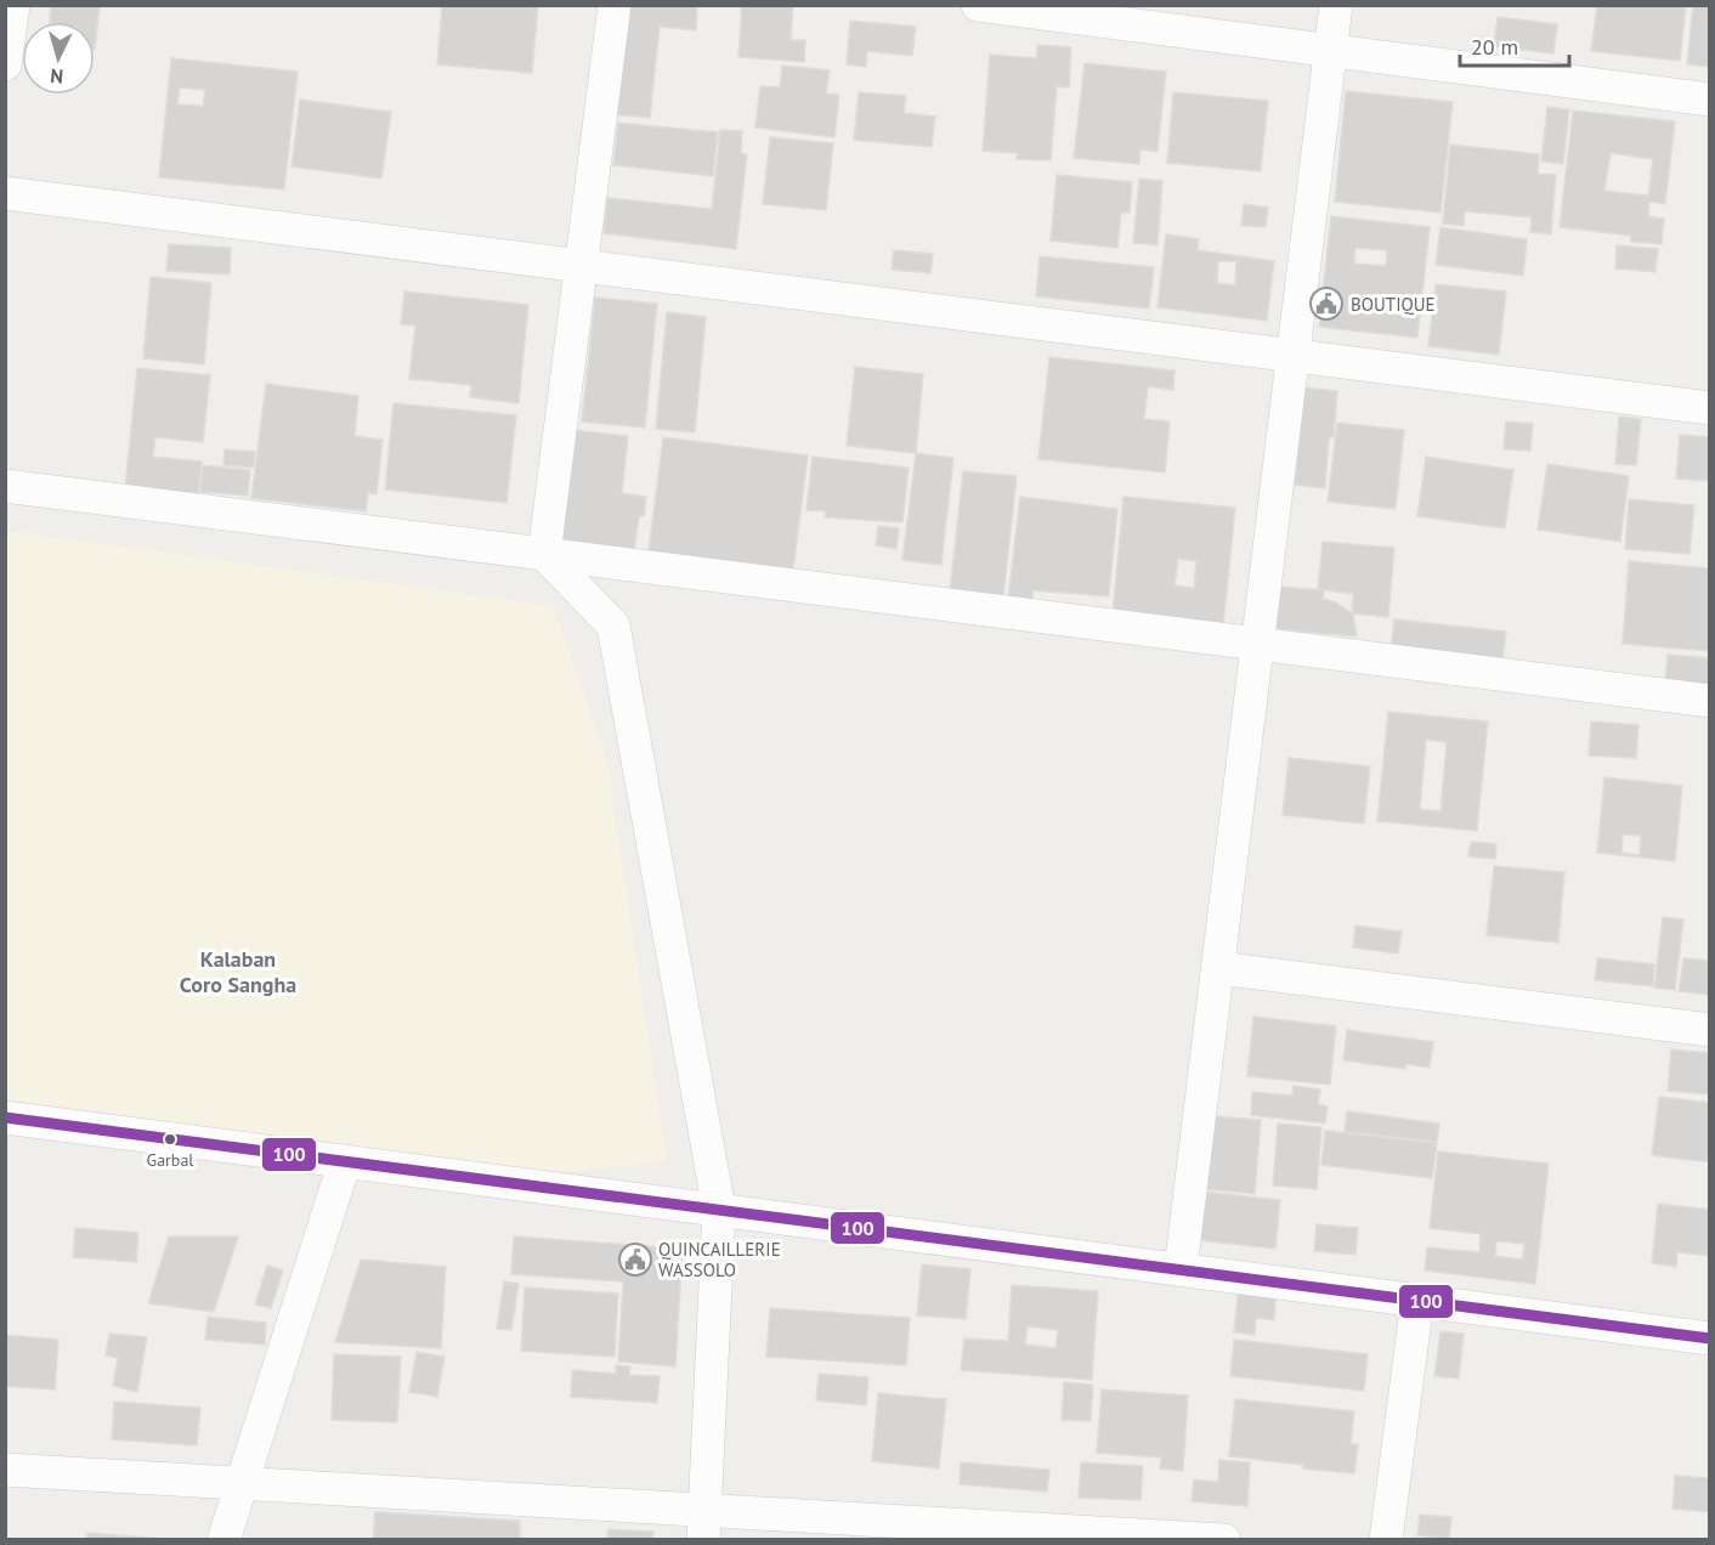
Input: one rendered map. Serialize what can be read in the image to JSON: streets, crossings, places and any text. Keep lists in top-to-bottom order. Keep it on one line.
{"districts":["Kalaban Coro Sangha"],"places":{"public building":["BOUTIQUE","QUINCAILLERIE WASSOLO"],"other":["Garbal"]},"lines":["transit line 100"],"scale_bar":"20 m","north":"bottom"}
